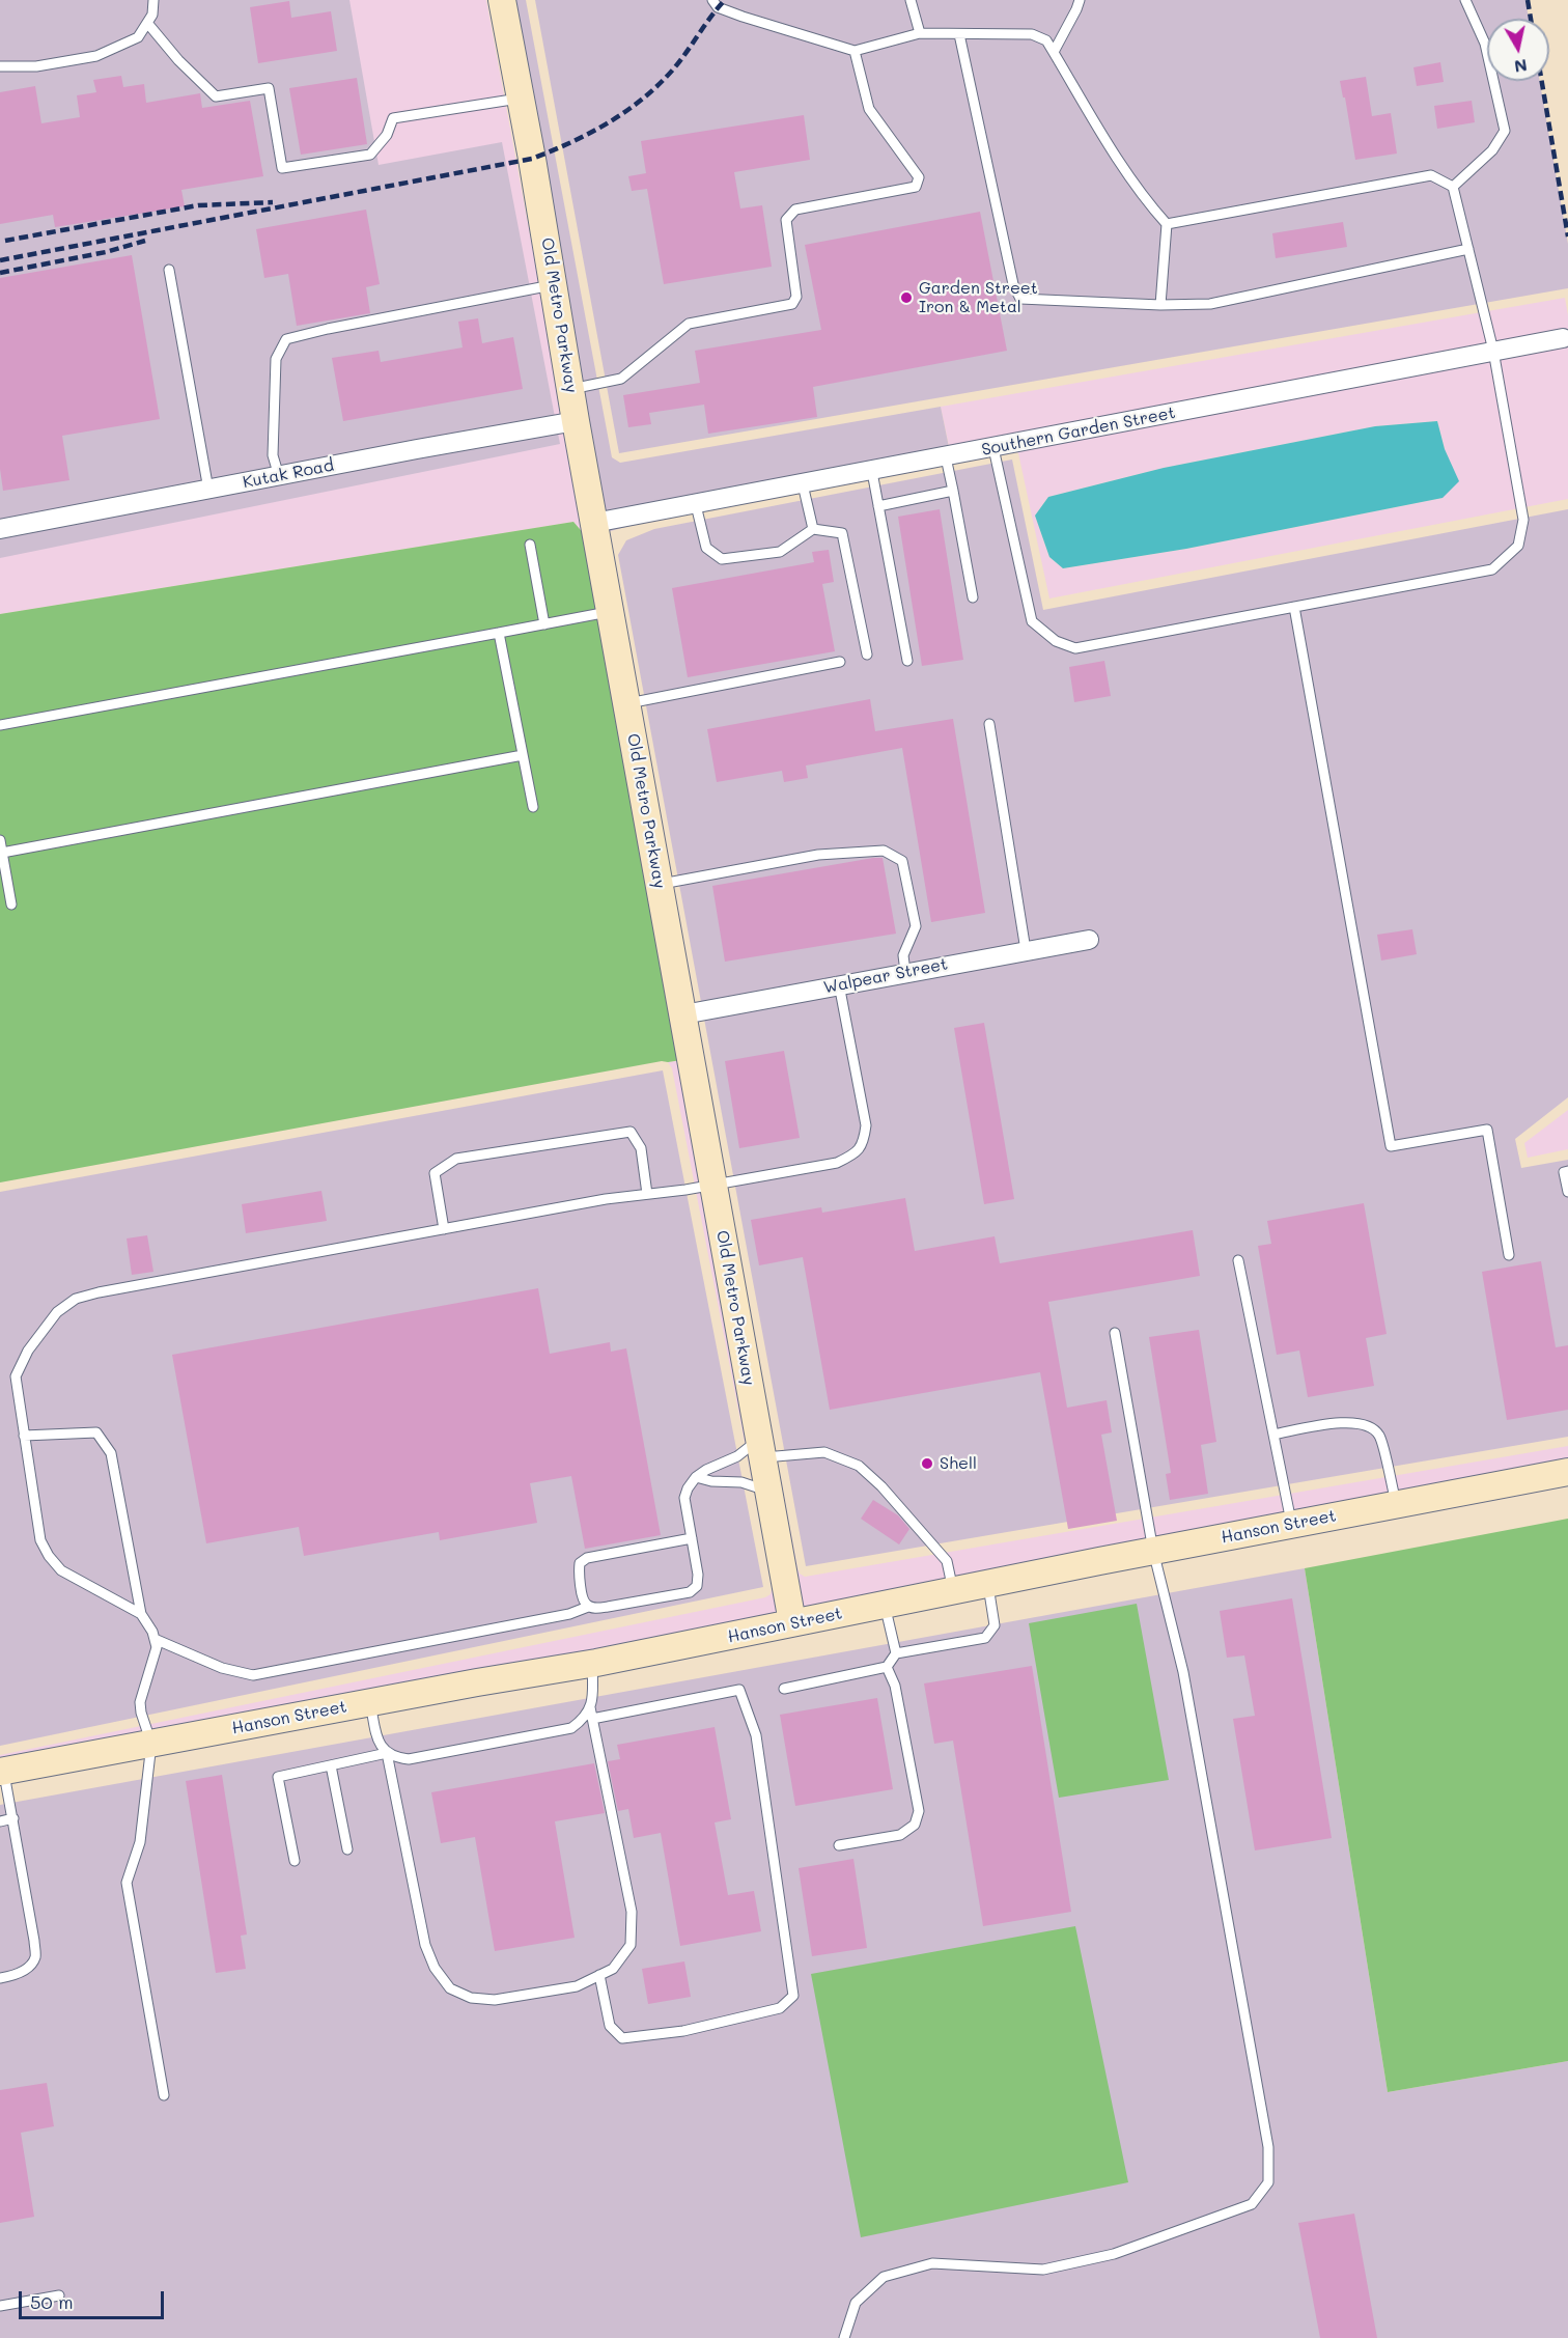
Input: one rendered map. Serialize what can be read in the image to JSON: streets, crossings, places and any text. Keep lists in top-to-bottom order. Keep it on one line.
{"streets":{"street":["Old Metro Parkway","Southern Garden Street","Kutak Road","Walpear Street","Hanson Street"]},"crossings":[["Old Metro Parkway","Southern Garden Street"],["Old Metro Parkway","Kutak Road"],["Old Metro Parkway","Walpear Street"],["Old Metro Parkway","Hanson Street"]],"places":["Garden Street Iron & Metal","Shell"],"scale_bar":"50 m","north":"bottom"}
